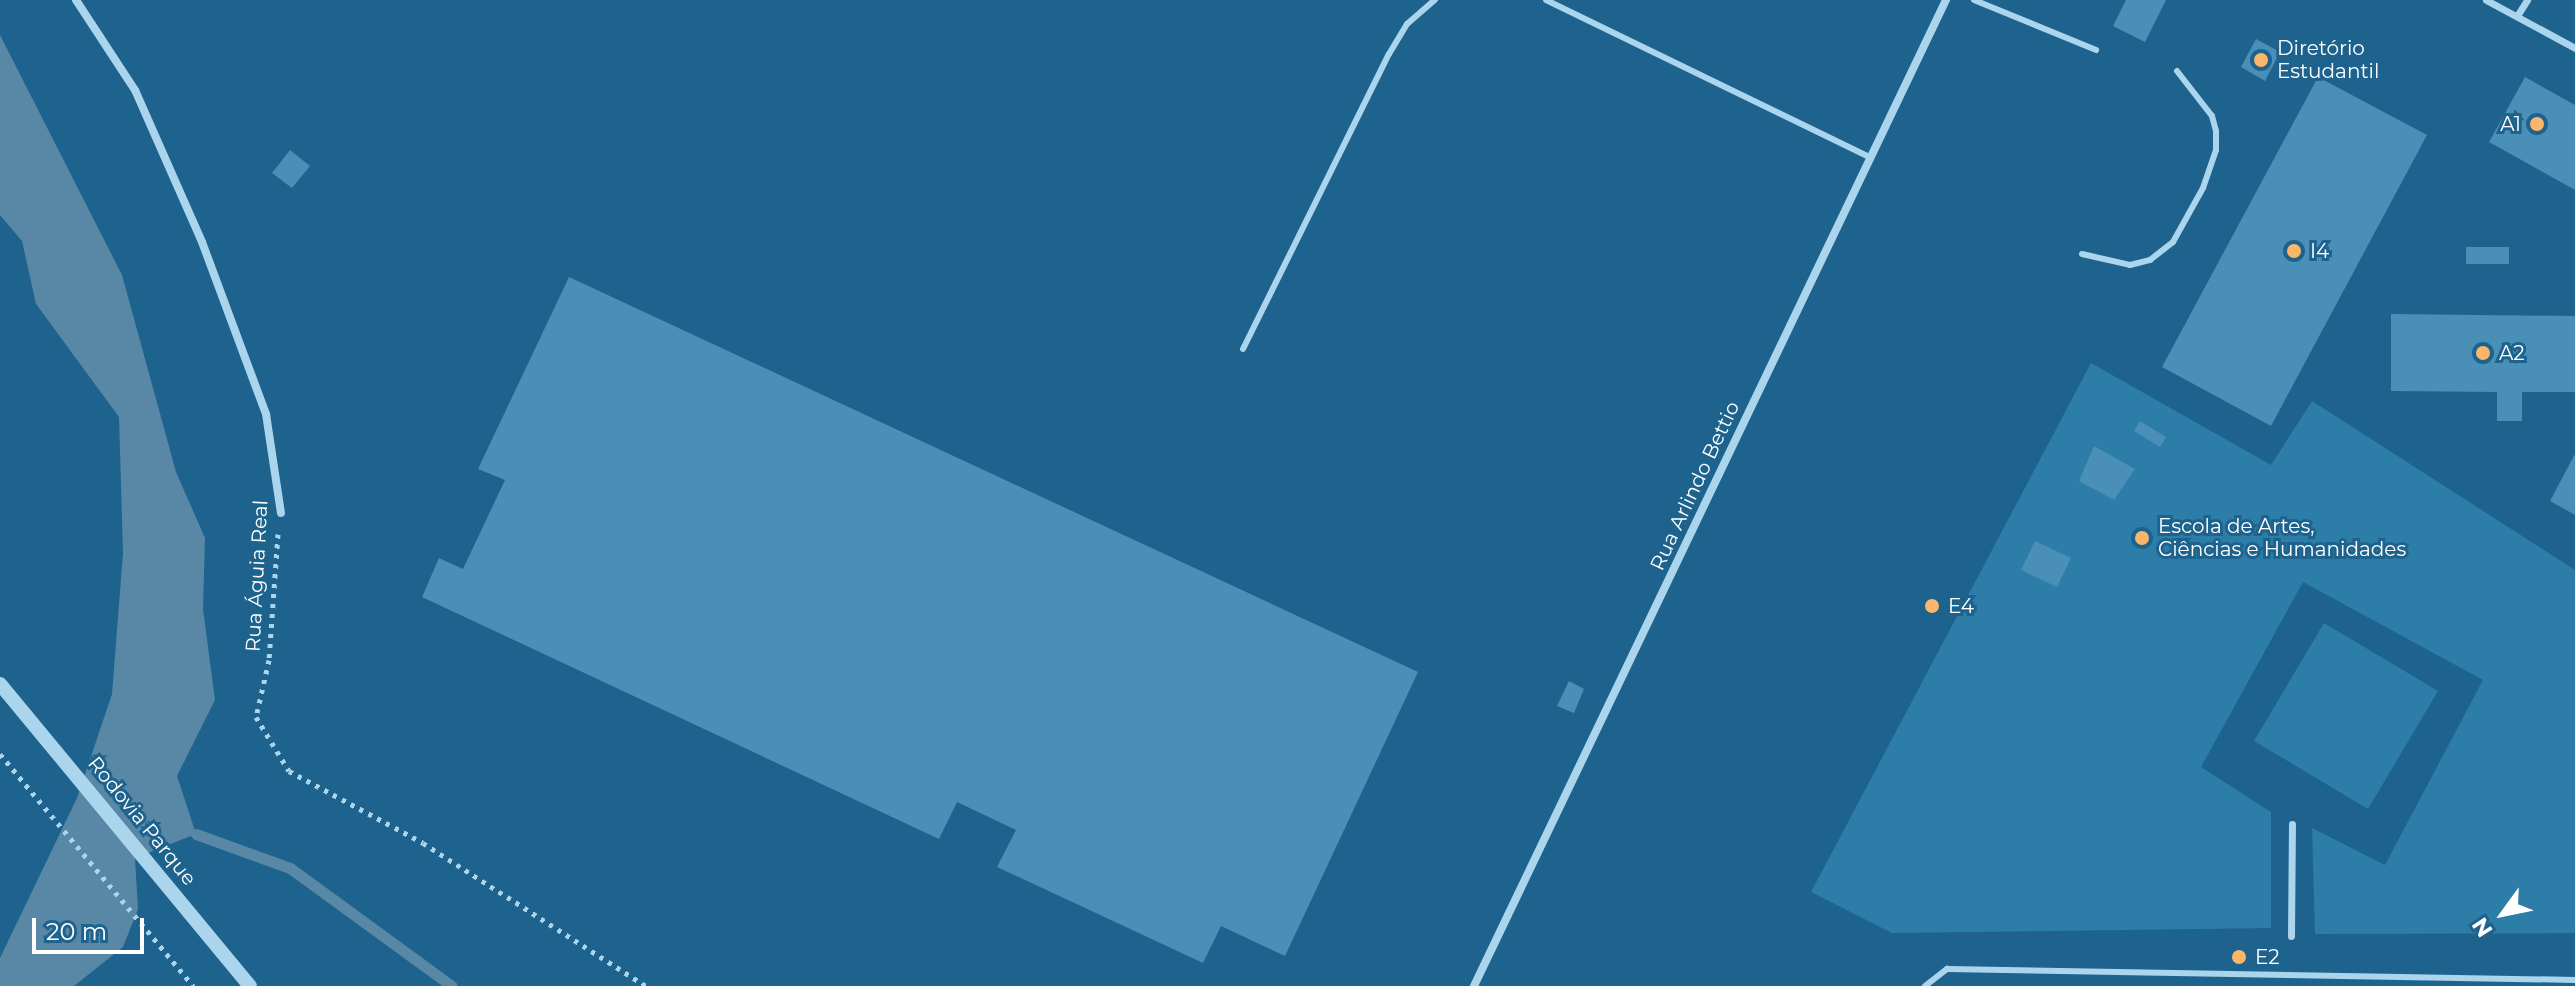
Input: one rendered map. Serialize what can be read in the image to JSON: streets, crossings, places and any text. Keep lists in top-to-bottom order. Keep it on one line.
{"streets":{"street":["Rua Arlindo Bettio","Rua Águia Real","Rodovia Parque"]},"places":["Diretório Estudantil","A1","I4","A2","Escola de Artes, Ciências e Humanidades","E4","E2"],"scale_bar":"20 m","north":"bottom left"}
